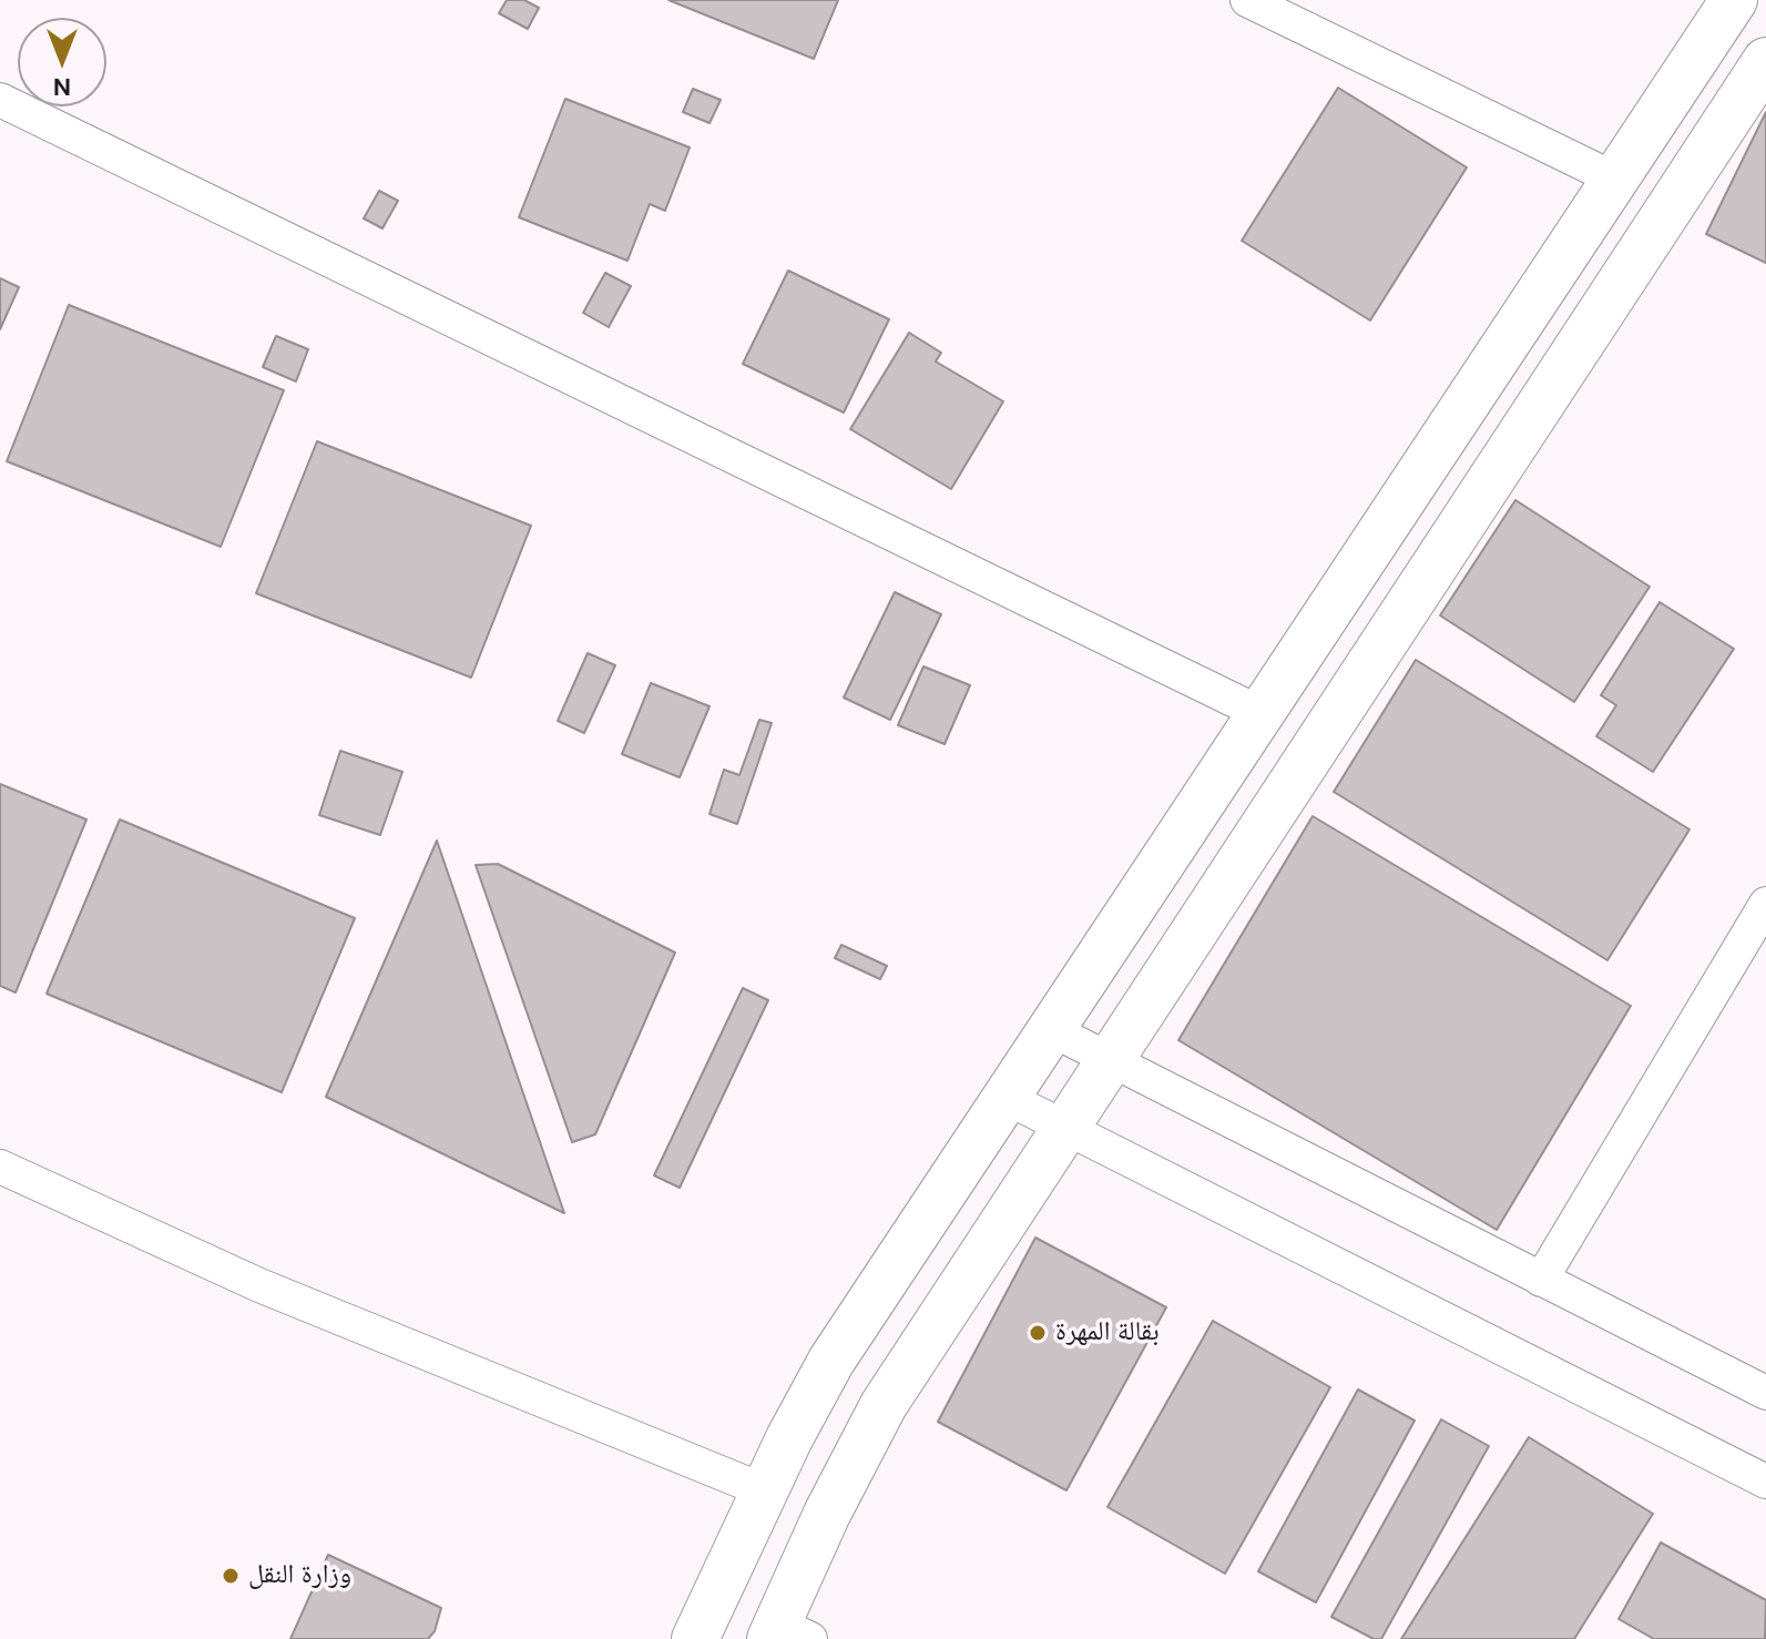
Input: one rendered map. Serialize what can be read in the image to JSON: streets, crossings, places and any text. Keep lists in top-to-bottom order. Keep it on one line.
{"places":["بقالة المهرة","وزارة النقل"],"north":"bottom"}
